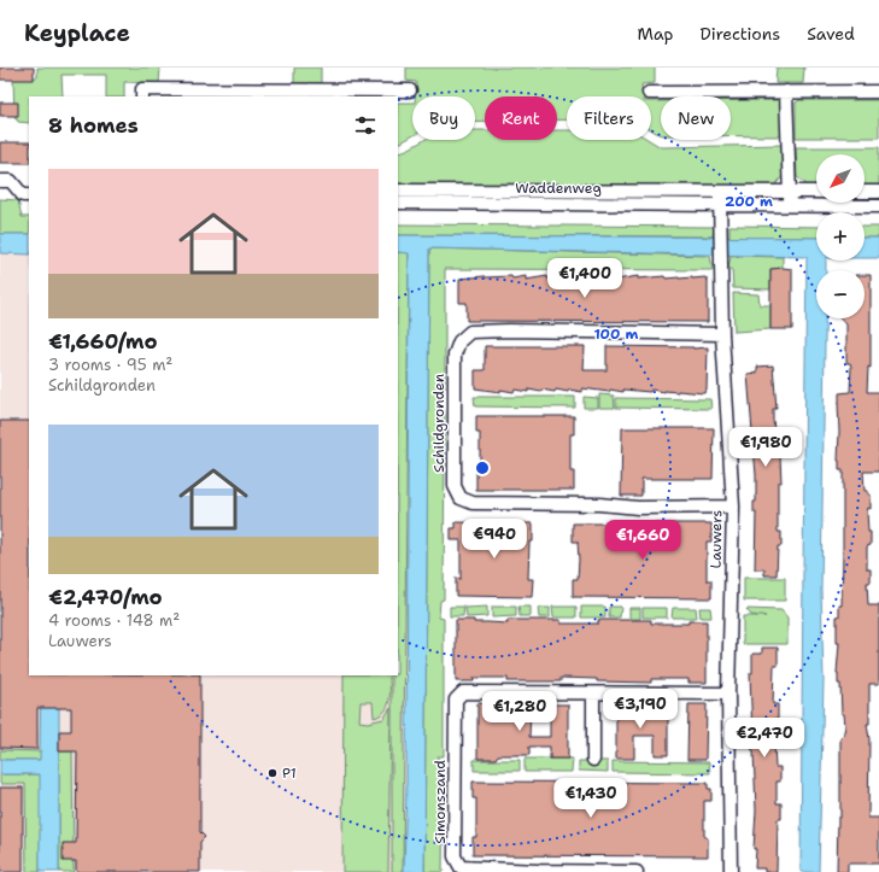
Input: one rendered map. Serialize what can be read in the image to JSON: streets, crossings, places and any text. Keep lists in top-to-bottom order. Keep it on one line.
{"streets":{"street":["Waddenweg","Schildgronden","Lauwers","Simonszand"]},"crossings":[["Waddenweg","Lauwers"],["Schildgronden","Lauwers"],["Lauwers","Simonszand"]],"places":["P1"],"north":"bottom left","page":{"header":"Keyplace","nav":["Map","Directions","Saved"],"chip":["Buy","Rent","Filters","New"],"heading":"8 homes","map_buttons":["+","−"],"list":[{"name":"€1,660/mo","note":"3 rooms · 95 m² · Schildgronden"},{"name":"€2,470/mo","note":"4 rooms · 148 m² · Lauwers"}],"price":["€1,400","€1,980","€940","€1,660","€3,190","€1,280","€2,470","€1,430"]},"rings":["200 m","100 m"]}
